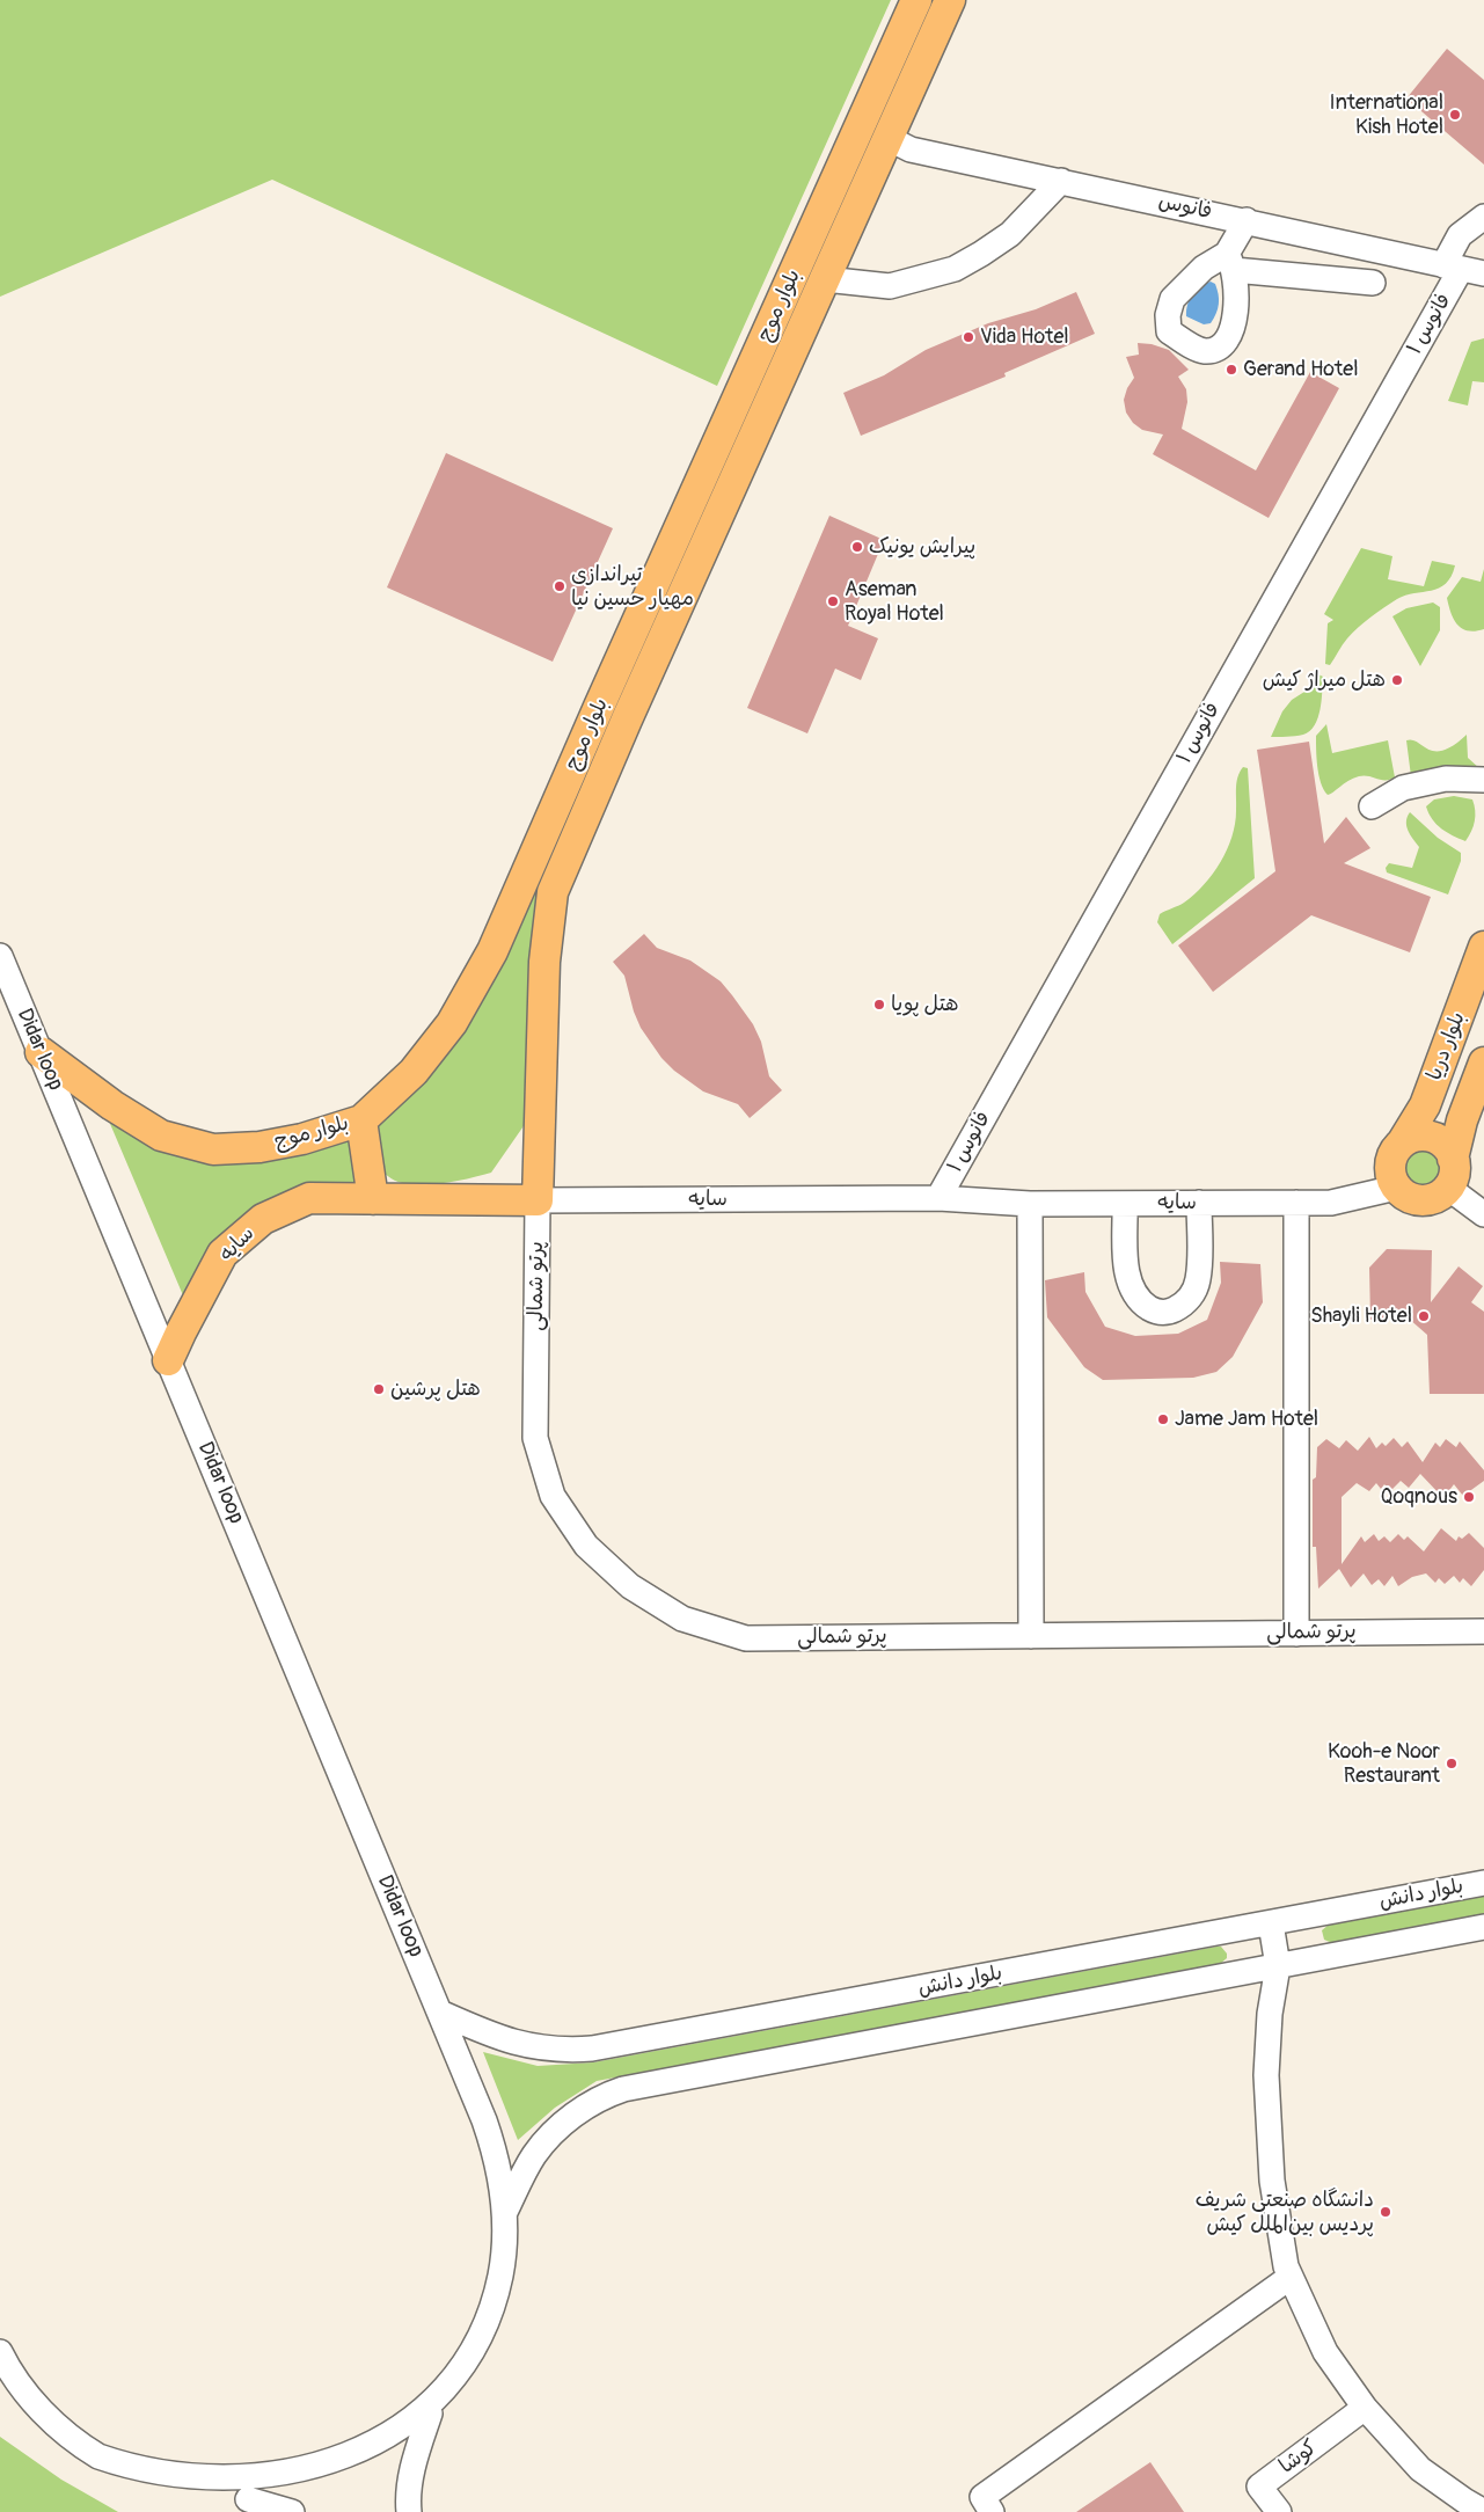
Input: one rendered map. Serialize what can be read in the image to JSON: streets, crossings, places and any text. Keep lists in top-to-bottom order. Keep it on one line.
{"streets":{"main road":["بلوار موج","بلوار دریا","سایه"],"street":["فانوس","فانوس ۱","Didar loop","پرتو شمالی","بلوار دانش","کوشا"]},"crossings":[["فانوس","بلوار موج"],["فانوس","فانوس ۱"],["بلوار موج","Didar loop"],["بلوار موج","سایه"],["بلوار موج","پرتو شمالی"],["فانوس ۱","سایه"],["بلوار دریا","سایه"],["Didar loop","سایه"],["Didar loop","بلوار دانش"],["سایه","پرتو شمالی"]],"places":["International Kish Hotel","Vida Hotel","Gerand Hotel","پیرایش یونیک","تیراندازی مهیار حسین نیا","Aseman Royal Hotel","هتل میراژ کیش","هتل پویا","Shayli Hotel","هتل پرشین","Jame Jam Hotel","Qoqnous","Kooh-e Noor Restaurant","دانشگاه صنعتی شریف پردیس بین‌الملل کیش"]}
